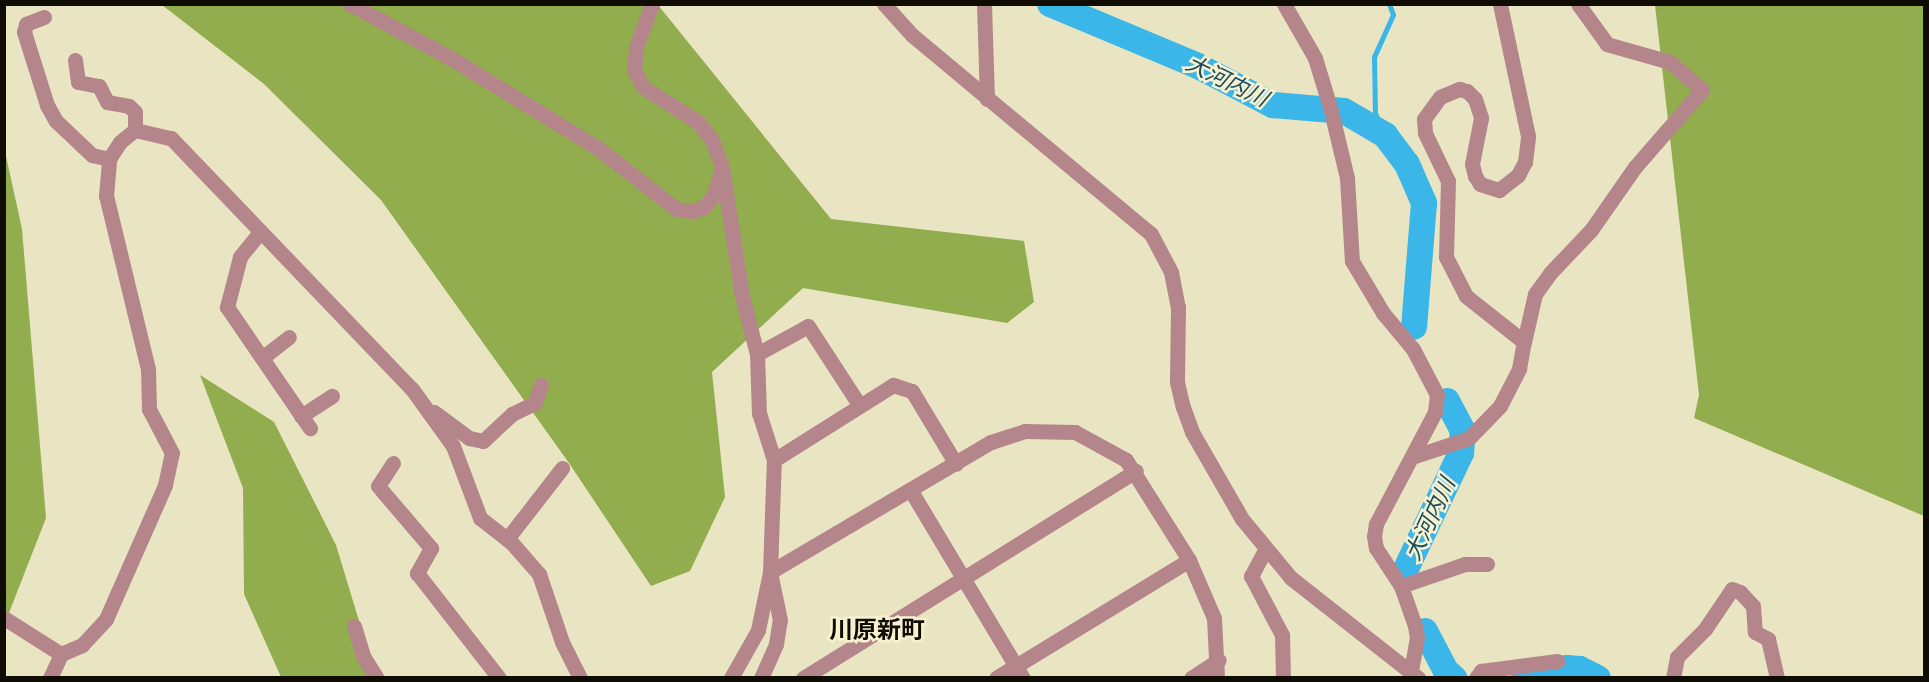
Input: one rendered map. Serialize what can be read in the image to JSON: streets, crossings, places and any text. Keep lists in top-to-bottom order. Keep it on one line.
{"districts":["川原新町"],"water":["大河内川"]}
